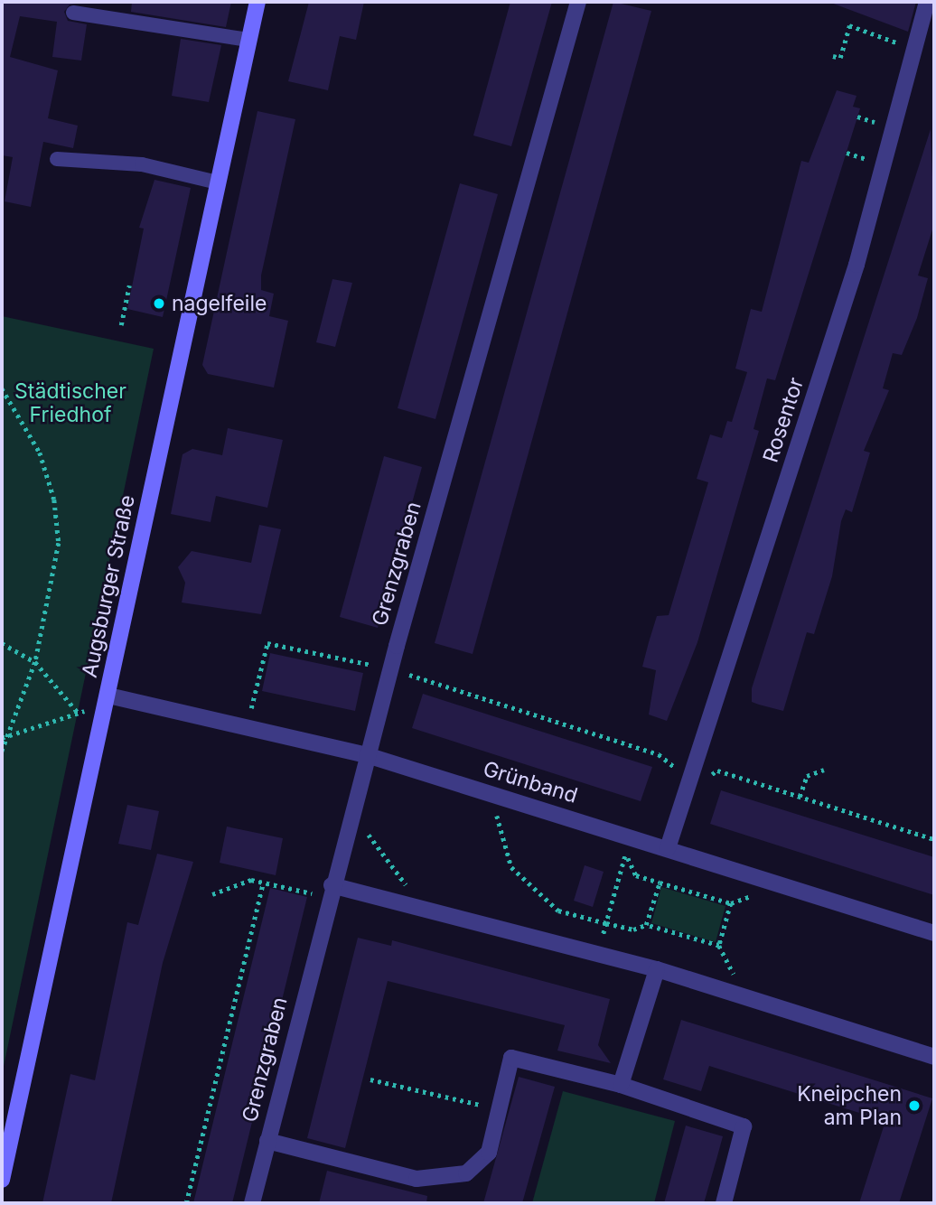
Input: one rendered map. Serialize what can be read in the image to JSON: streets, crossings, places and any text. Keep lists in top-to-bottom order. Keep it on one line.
{"streets":{"street":["Rosentor","Grenzgraben","Augsburger Straße","Grünband"]},"crossings":[["Rosentor","Grünband"],["Grenzgraben","Grünband"],["Augsburger Straße","Grünband"]],"parks":["Städtischer Friedhof"],"places":["nagelfeile","Kneipchen am Plan"]}
